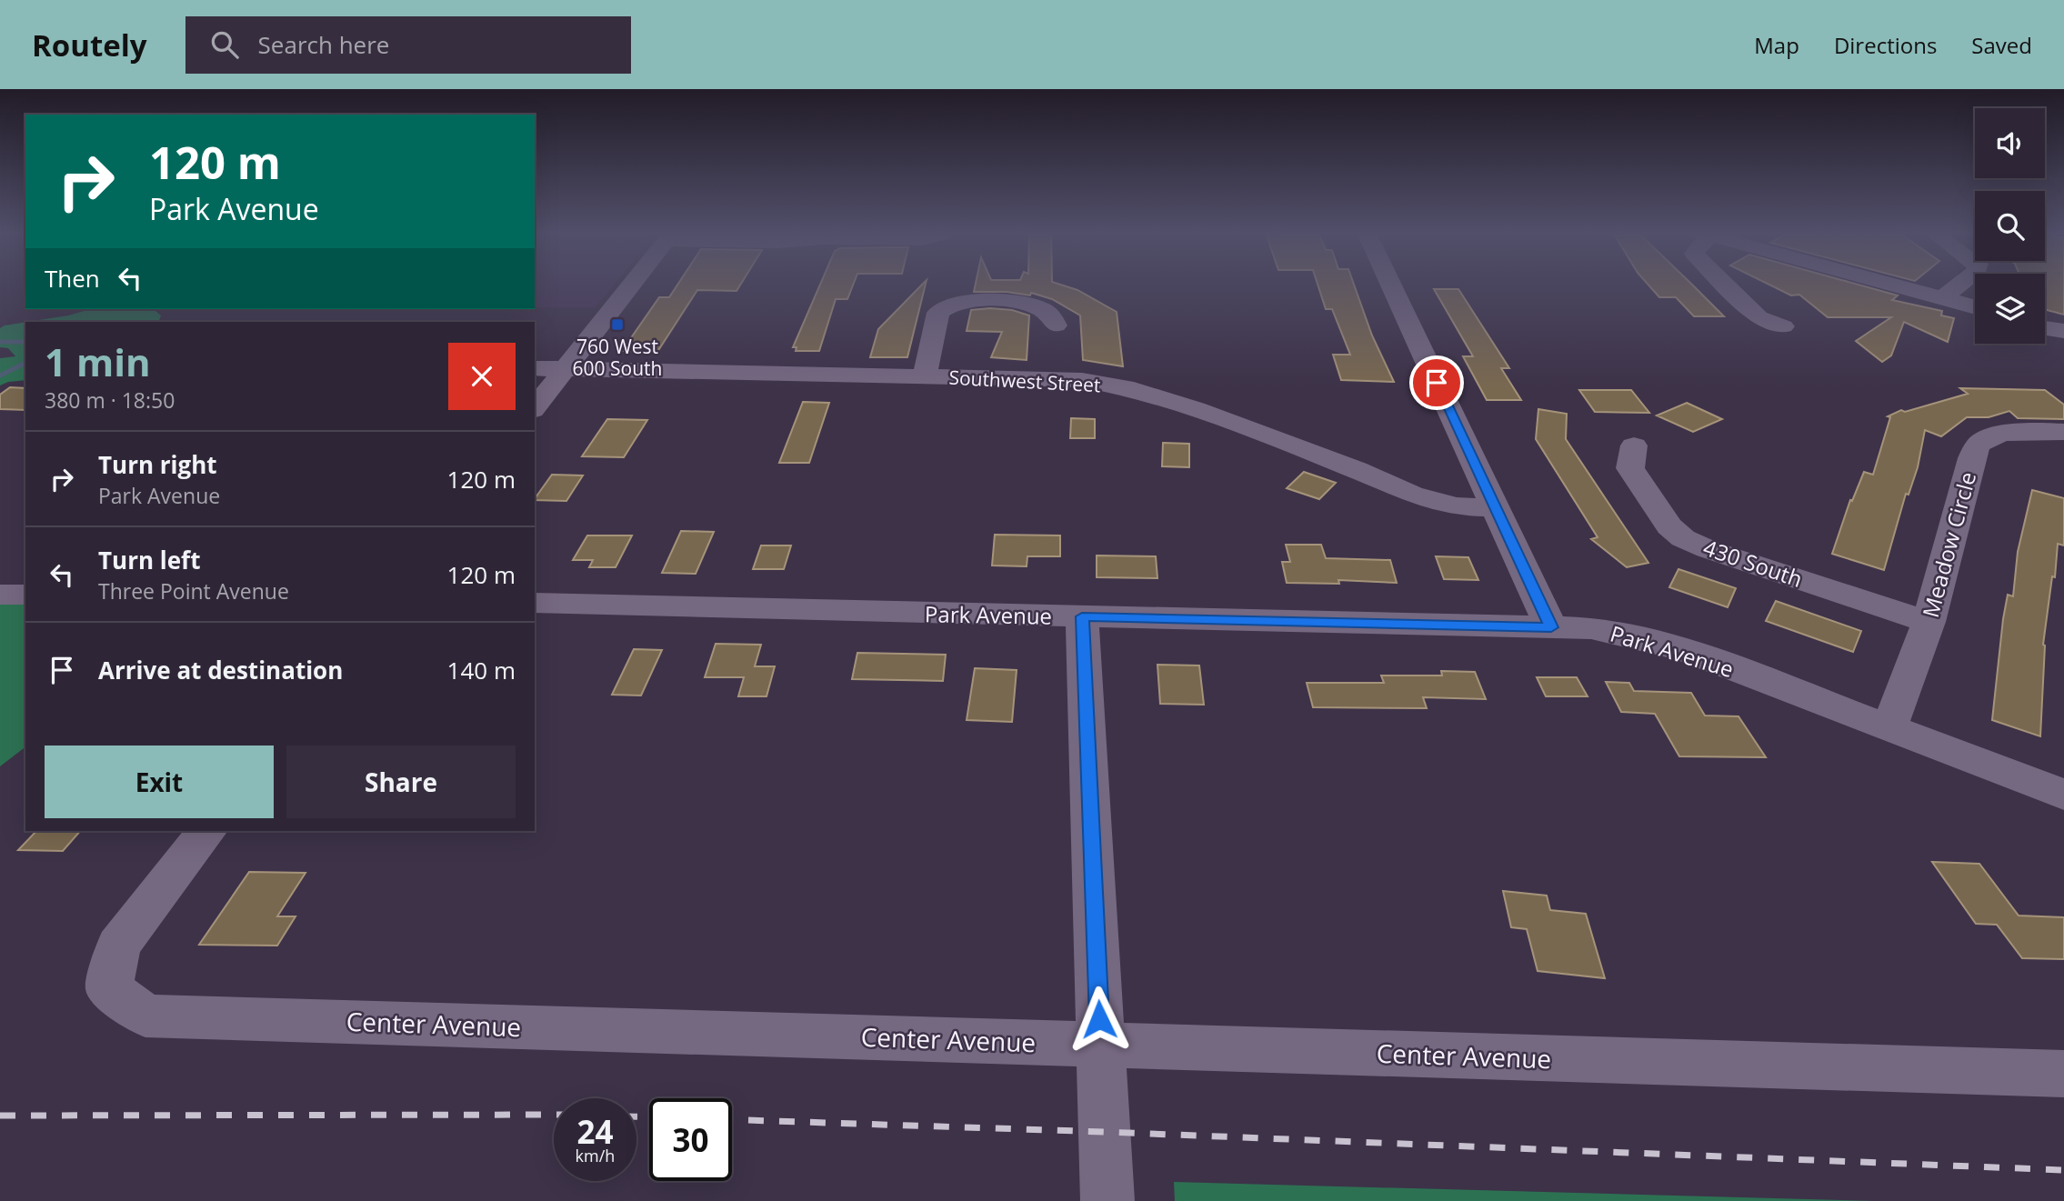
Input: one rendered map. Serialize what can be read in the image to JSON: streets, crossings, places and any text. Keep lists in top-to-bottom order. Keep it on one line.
{"streets":{"street":["Southwest Street","Meadow Circle","430 South","Park Avenue","Center Avenue"]},"crossings":[["Meadow Circle","430 South"],["Meadow Circle","Park Avenue"]],"places":{"transit":["760 West 600 South"]},"page":{"header":"Routely","search":"Search here","nav":["Map","Directions","Saved"],"turn":["120 m","Park Avenue"],"then":"Then","heading":["1 min","380 m · 18:50"],"list":[{"name":"Turn right","note":"Park Avenue","value":"120 m"},{"name":"Turn left","note":"Three Point Avenue","value":"120 m"},{"name":"Arrive at destination","value":"140 m"}],"buttons":["Exit","Share"],"speed":"24 km/h","limit":"30"}}
